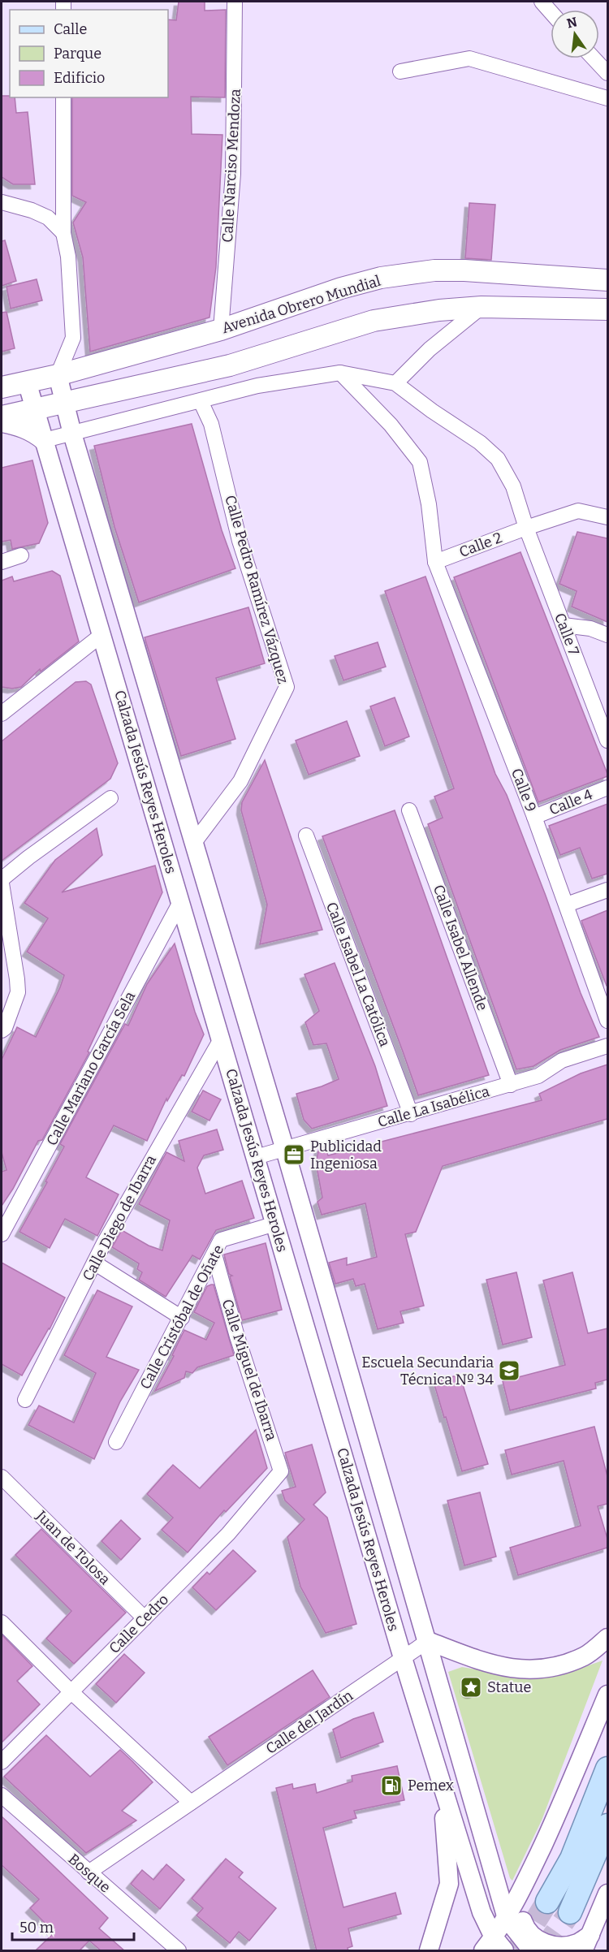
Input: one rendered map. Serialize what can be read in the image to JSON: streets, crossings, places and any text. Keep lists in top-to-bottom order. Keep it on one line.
{"streets":{"main road":["Avenida Obrero Mundial"],"street":["Calle Narciso Mendoza","Calle 2","Calle Pedro Ramírez Vázquez","Calle 7","Calzada Jesús Reyes Heroles","Calle 9","Calle 4","Calle Isabel Allende","Calle Isabel La Católica","Calle Mariano García Sela","Calle La Isabélica","Calle Diego de Ibarra","Calle Cristóbal de Oñate","Calle Miguel de Ibarra","Juan de Tolosa","Calle Cedro","Calle del Jardín","Bosque"]},"crossings":[["Calle Narciso Mendoza","Avenida Obrero Mundial"],["Avenida Obrero Mundial","Calzada Jesús Reyes Heroles"],["Calle 2","Calle 7"],["Calle 2","Calle 9"],["Calle Pedro Ramírez Vázquez","Calzada Jesús Reyes Heroles"],["Calzada Jesús Reyes Heroles","Calle Mariano García Sela"],["Calzada Jesús Reyes Heroles","Calle La Isabélica"],["Calzada Jesús Reyes Heroles","Calle Diego de Ibarra"],["Calzada Jesús Reyes Heroles","Calle Cristóbal de Oñate"],["Calzada Jesús Reyes Heroles","Calle del Jardín"],["Calle 9","Calle 4"],["Calle Isabel Allende","Calle La Isabélica"],["Calle Isabel La Católica","Calle La Isabélica"],["Calle Cristóbal de Oñate","Calle Miguel de Ibarra"],["Calle Miguel de Ibarra","Calle Cedro"],["Juan de Tolosa","Calle Cedro"],["Calle del Jardín","Bosque"]],"places":{"office":["Publicidad Ingeniosa"],"school or university":["Escuela Secundaria Técnica Nº 34"],"place":["Statue"],"fuel station":["Pemex"]},"legend":["Calle","Parque","Edificio"],"scale_bar":"50 m","north":"top"}
